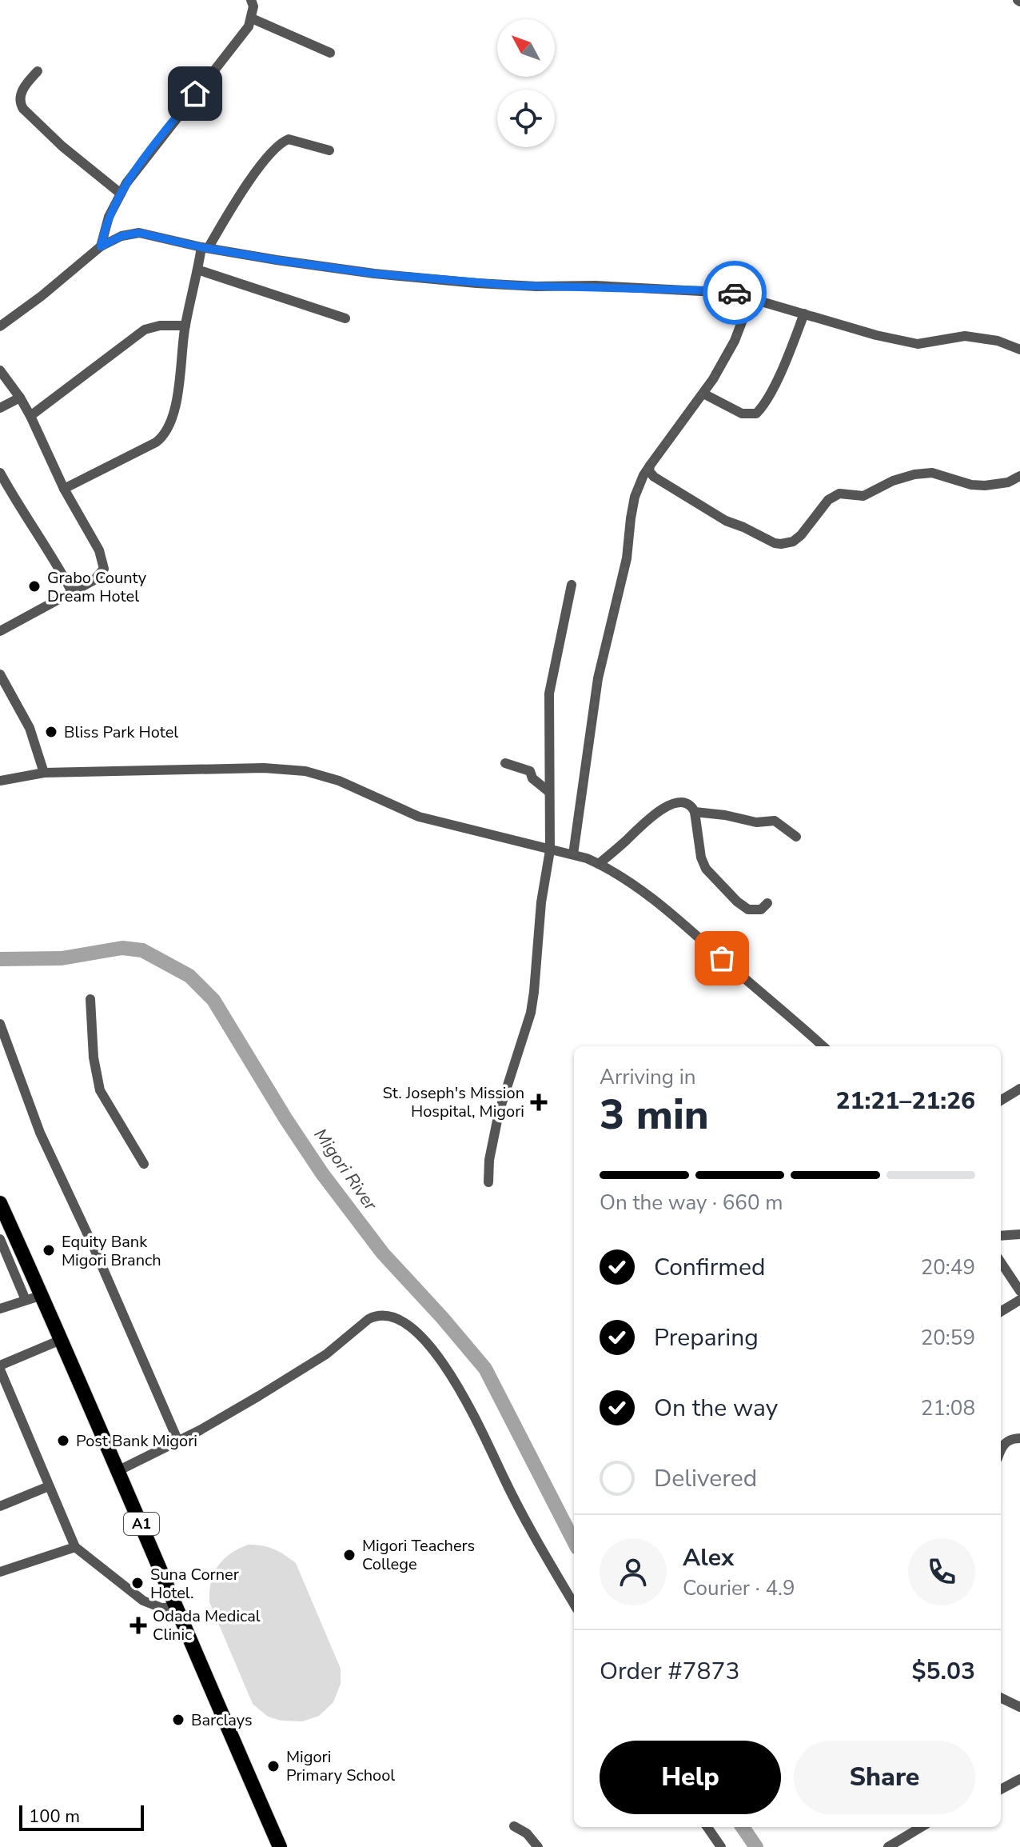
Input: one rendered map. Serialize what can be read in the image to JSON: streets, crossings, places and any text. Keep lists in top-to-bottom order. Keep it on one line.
{"streets":{"highway":["A1"]},"water":["Migori River"],"places":{"other":["Grabo County Dream Hotel","Bliss Park Hotel","Equity Bank Migori Branch","Post Bank Migori","Migori Teachers College","Suna Corner Hotel.","Barclays","Migori Primary School"],"health":["St. Joseph's Mission Hospital, Migori","Odada Medical Clinic"]},"scale_bar":"100 m","north":"top left","page":{"heading":["3 min","Arriving in","21:21–21:26"],"panel":["Alex","Courier · 4.9","Order #7873","$5.03"],"bar":"On the way · 660 m","list":[["Confirmed","20:49"],["Preparing","20:59"],["On the way","21:08"],"Delivered"],"buttons":["Help","Share"],"scale":"100 m"}}
